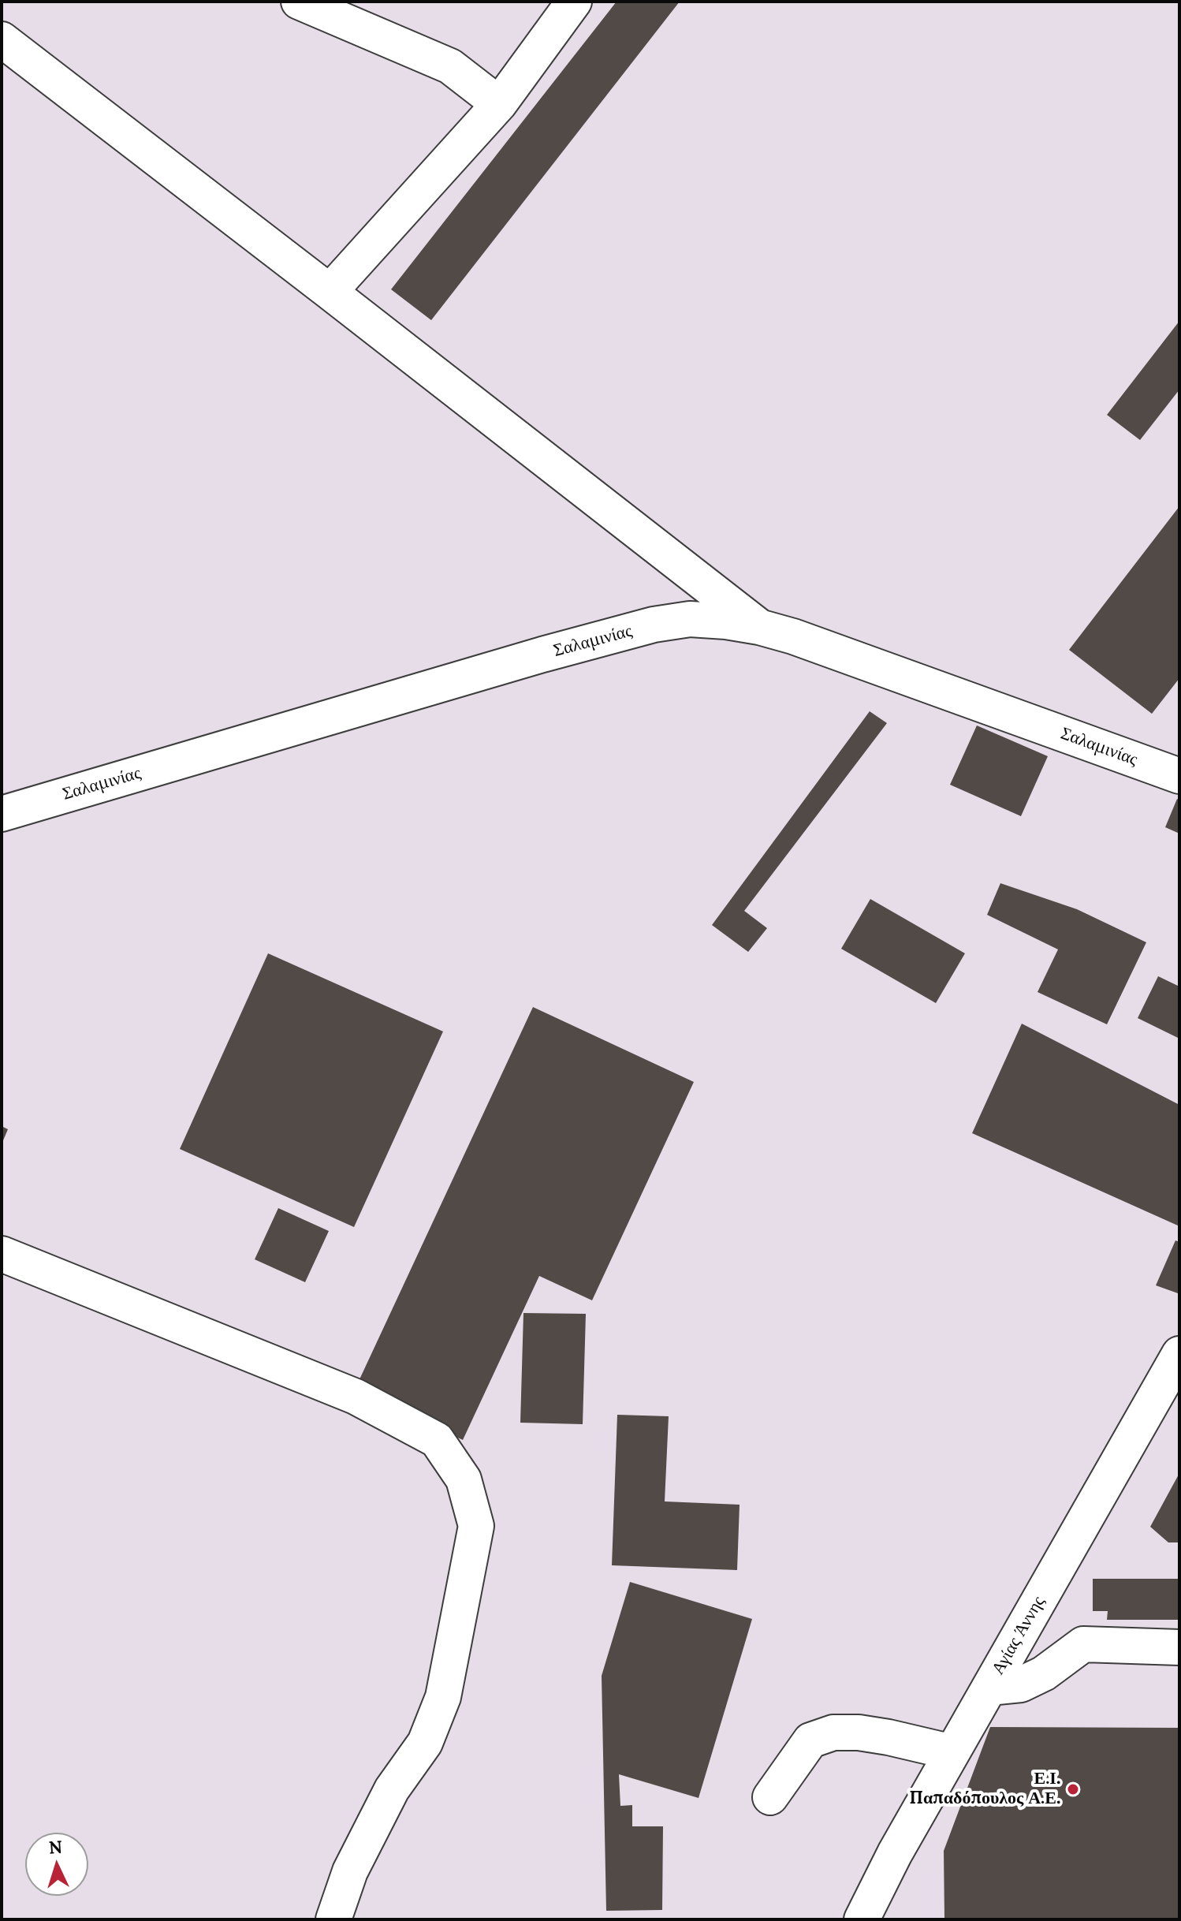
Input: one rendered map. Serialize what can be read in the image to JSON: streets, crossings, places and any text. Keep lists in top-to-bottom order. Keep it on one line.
{"streets":{"street":["Σαλαμινίας","Αγίας Άννης"]},"places":["Ε.Ι. Παπαδόπουλος Α.Ε."],"north":"top"}
